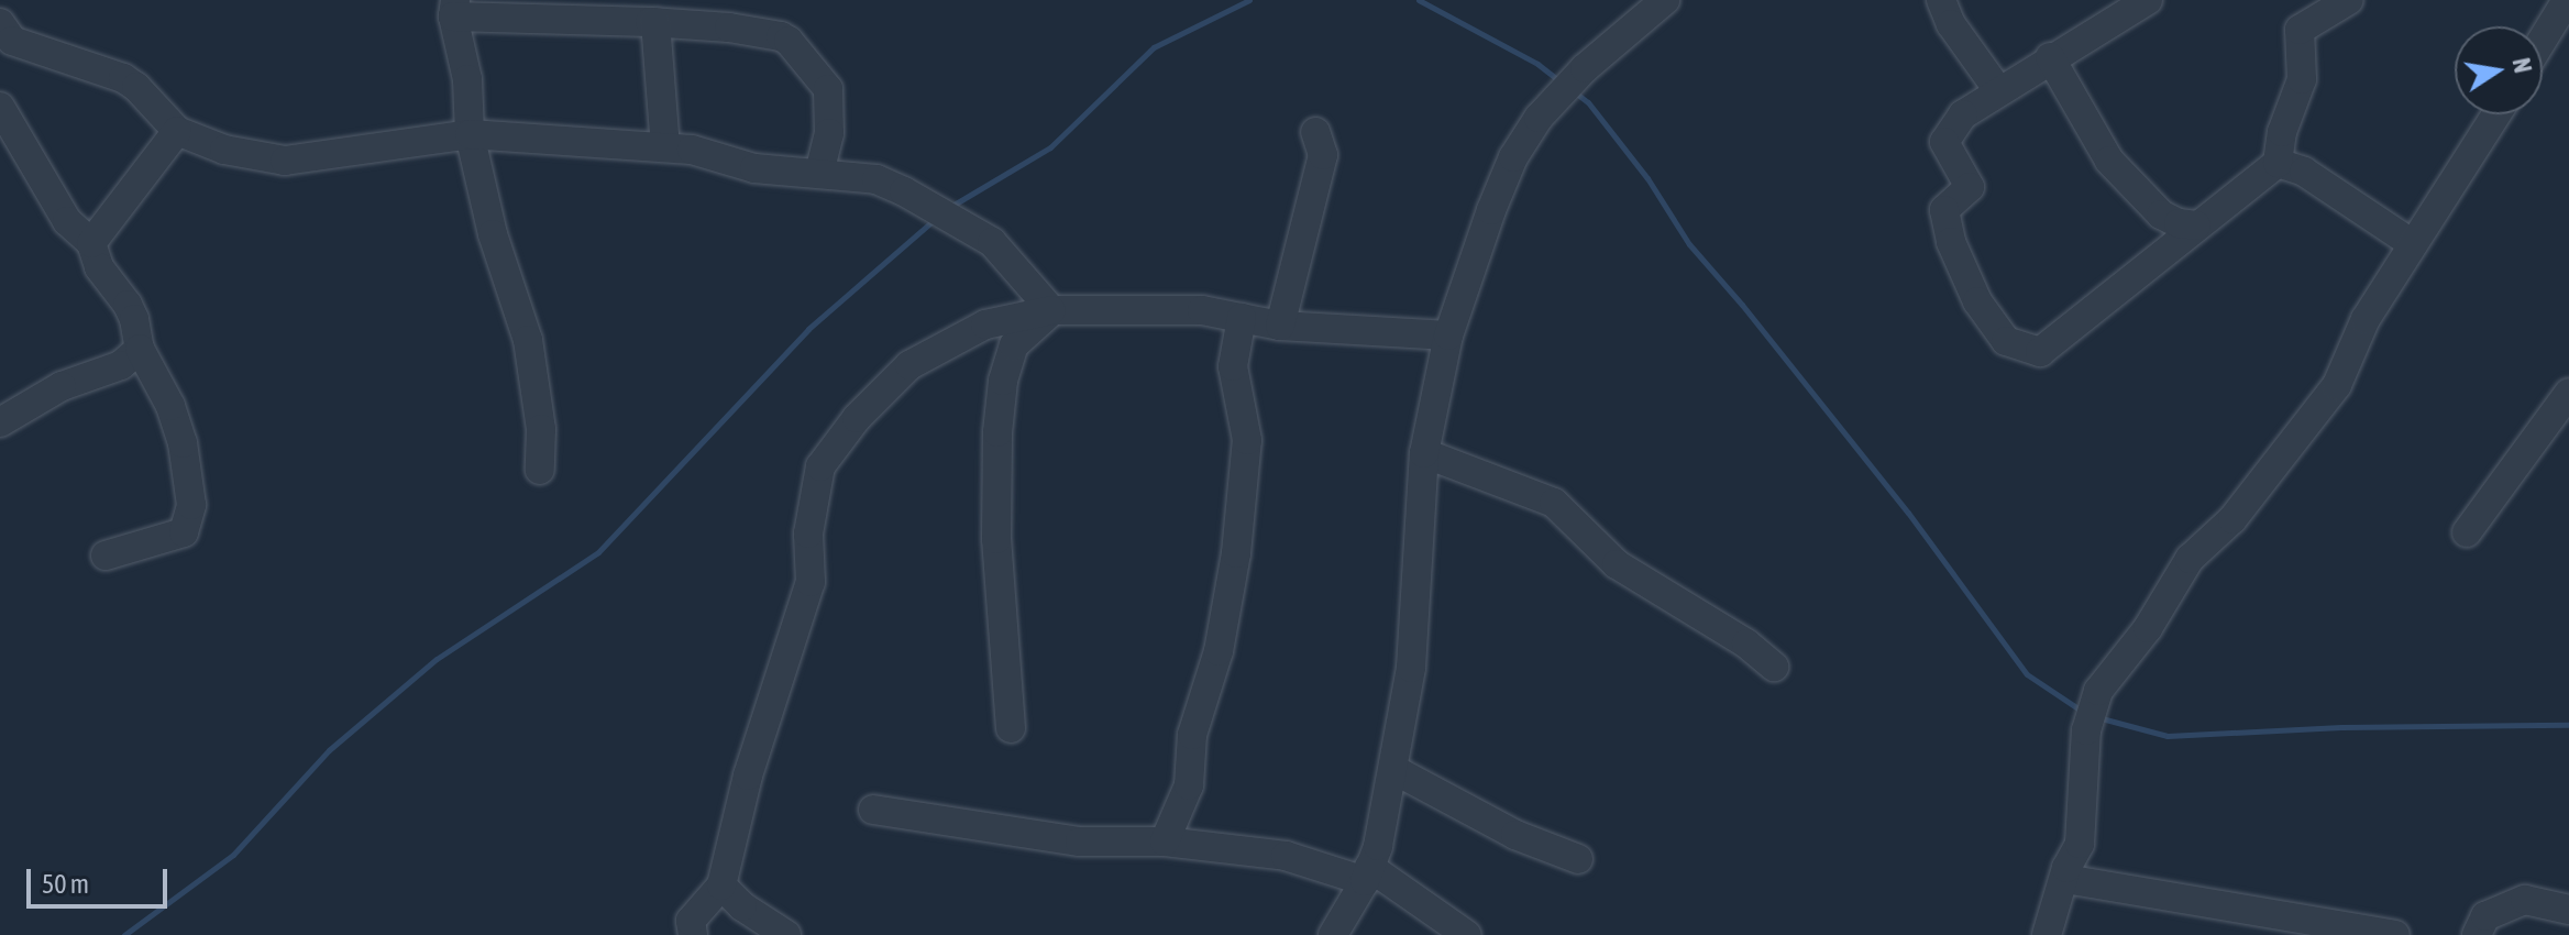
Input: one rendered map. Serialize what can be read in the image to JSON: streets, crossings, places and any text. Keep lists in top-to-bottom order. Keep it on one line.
{"scale_bar":"50 m","north":"right"}
